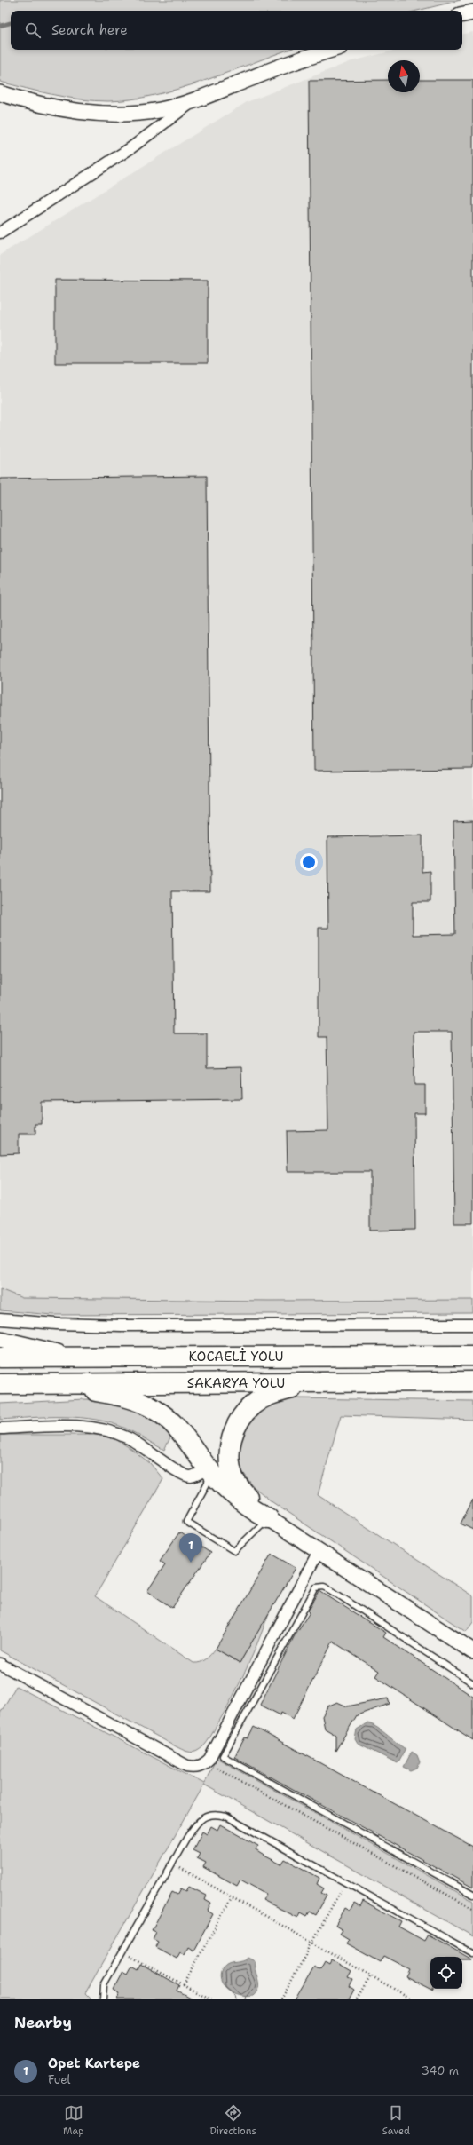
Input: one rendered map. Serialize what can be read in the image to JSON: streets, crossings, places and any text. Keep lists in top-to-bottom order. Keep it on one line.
{"streets":{"highway":["KOCAELİ YOLU","SAKARYA YOLU"]},"north":"top","page":{"search":"Search here","pins":"1","heading":"Nearby","list":[{"mark":"1","name":"Opet Kartepe","note":"Fuel","value":"340 m"}],"nav":["Map","Directions","Saved"]}}
